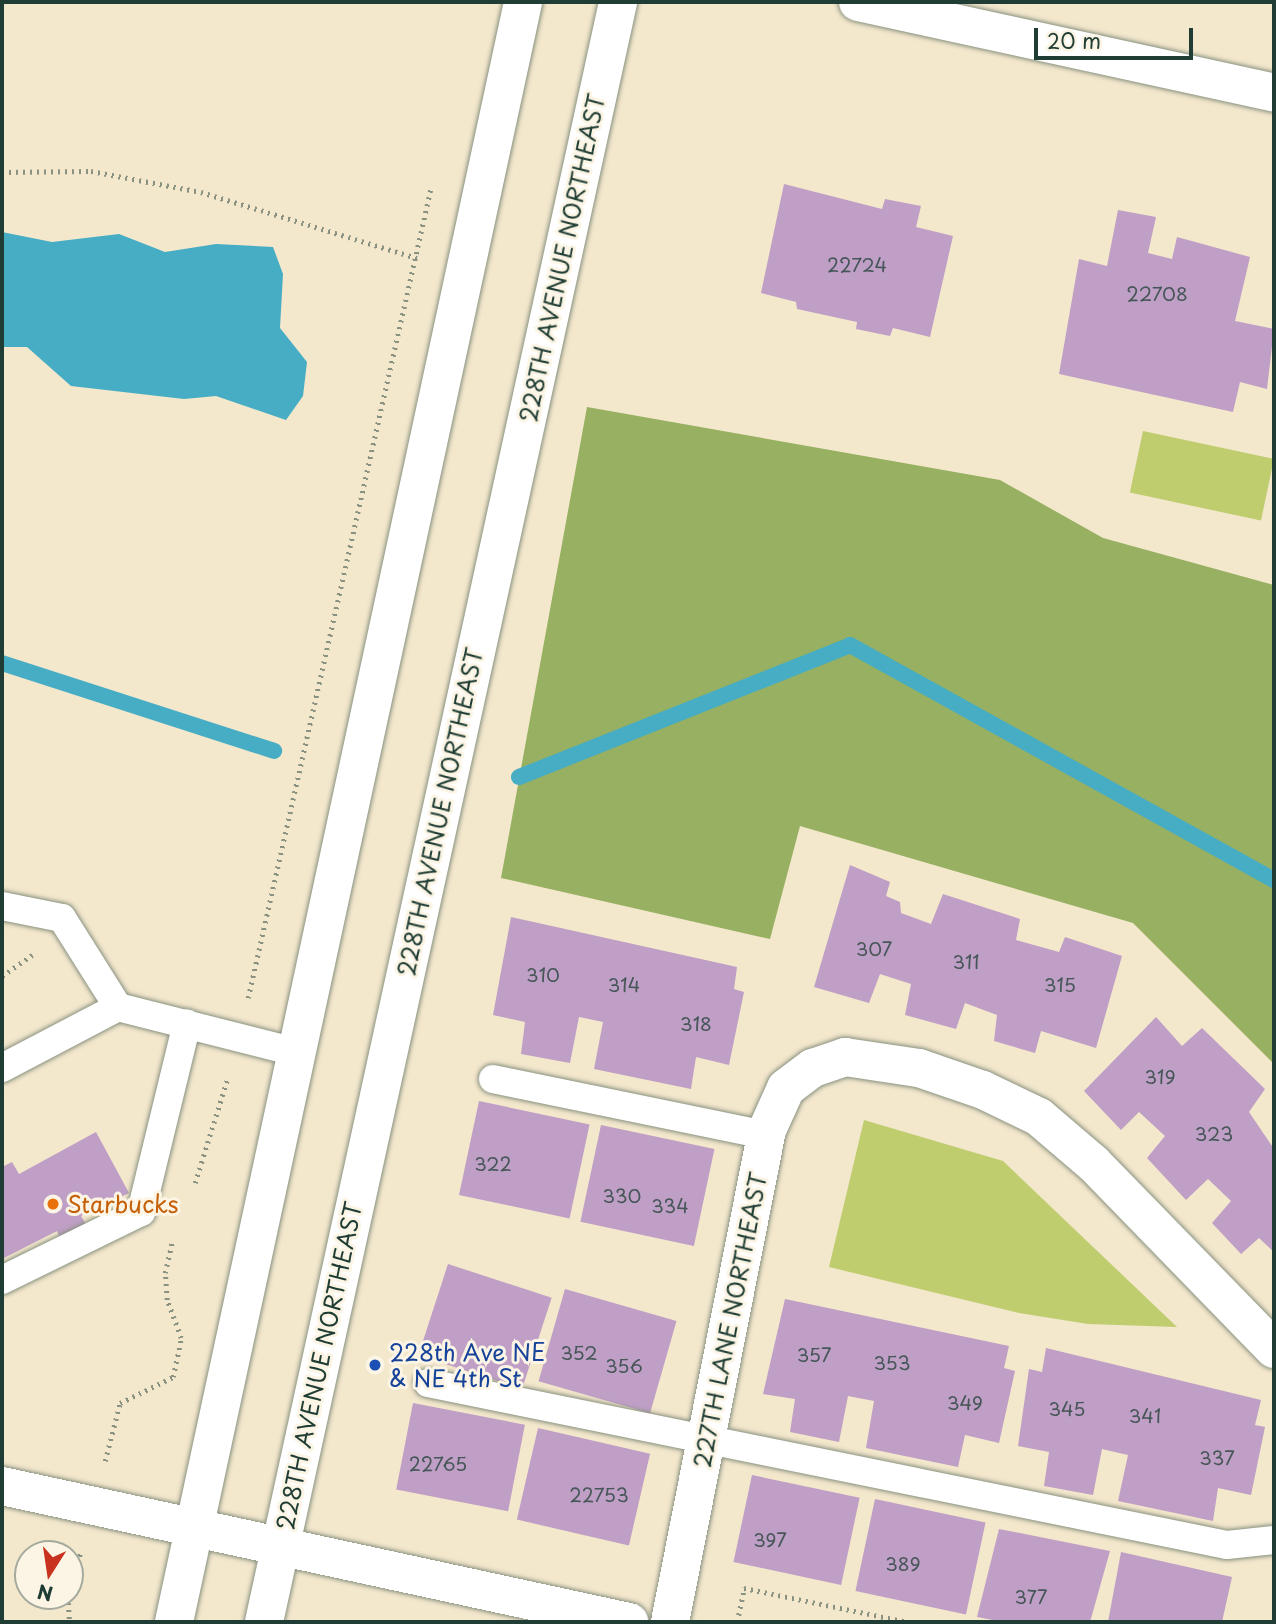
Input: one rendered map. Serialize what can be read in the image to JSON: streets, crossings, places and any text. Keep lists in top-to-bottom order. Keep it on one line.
{"streets":{"main road":["228TH AVENUE NORTHEAST","227TH LANE NORTHEAST"]},"places":["Starbucks","228th Ave NE & NE 4th St"],"house_numbers":["22724","22708","307","311","310","314","315","318","319","323","322","330","334","352","357","353","356","349","345","341","337","22765","22753","397","389","377"],"scale_bar":"20 m","north":"bottom"}
